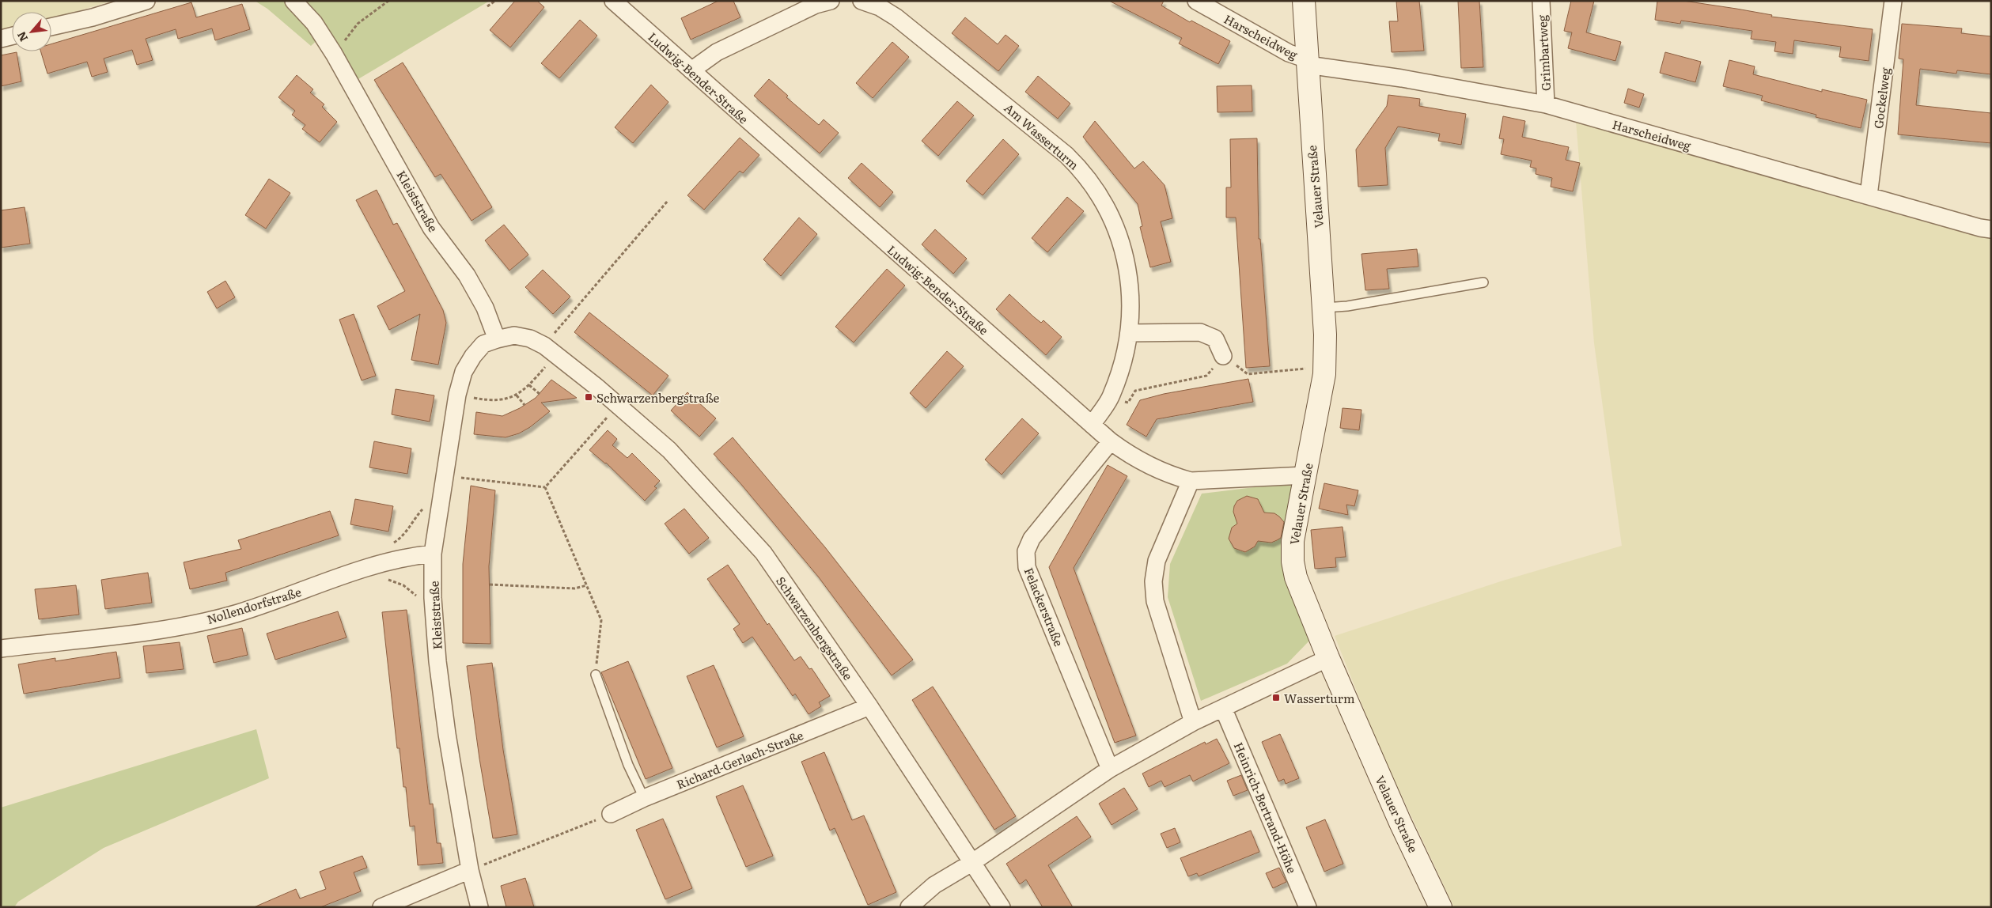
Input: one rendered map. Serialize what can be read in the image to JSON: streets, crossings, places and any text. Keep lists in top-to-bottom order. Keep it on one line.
{"streets":{"main road":["Velauer Straße"],"street":["Harscheidweg","Grimbartweg","Ludwig-Bender-Straße","Gockelweg","Am Wasserturm","Kleiststraße","Nollendorfstraße","Felackerstraße","Schwarzenbergstraße","Richard-Gerlach-Straße","Heinrich-Bertrand-Höhe"]},"crossings":[["Harscheidweg","Grimbartweg"],["Harscheidweg","Gockelweg"],["Harscheidweg","Velauer Straße"],["Ludwig-Bender-Straße","Am Wasserturm"],["Ludwig-Bender-Straße","Velauer Straße"],["Ludwig-Bender-Straße","Felackerstraße"],["Kleiststraße","Nollendorfstraße"],["Kleiststraße","Schwarzenbergstraße"],["Schwarzenbergstraße","Richard-Gerlach-Straße"]],"places":{"transit":["Schwarzenbergstraße","Wasserturm"]},"north":"bottom left"}
